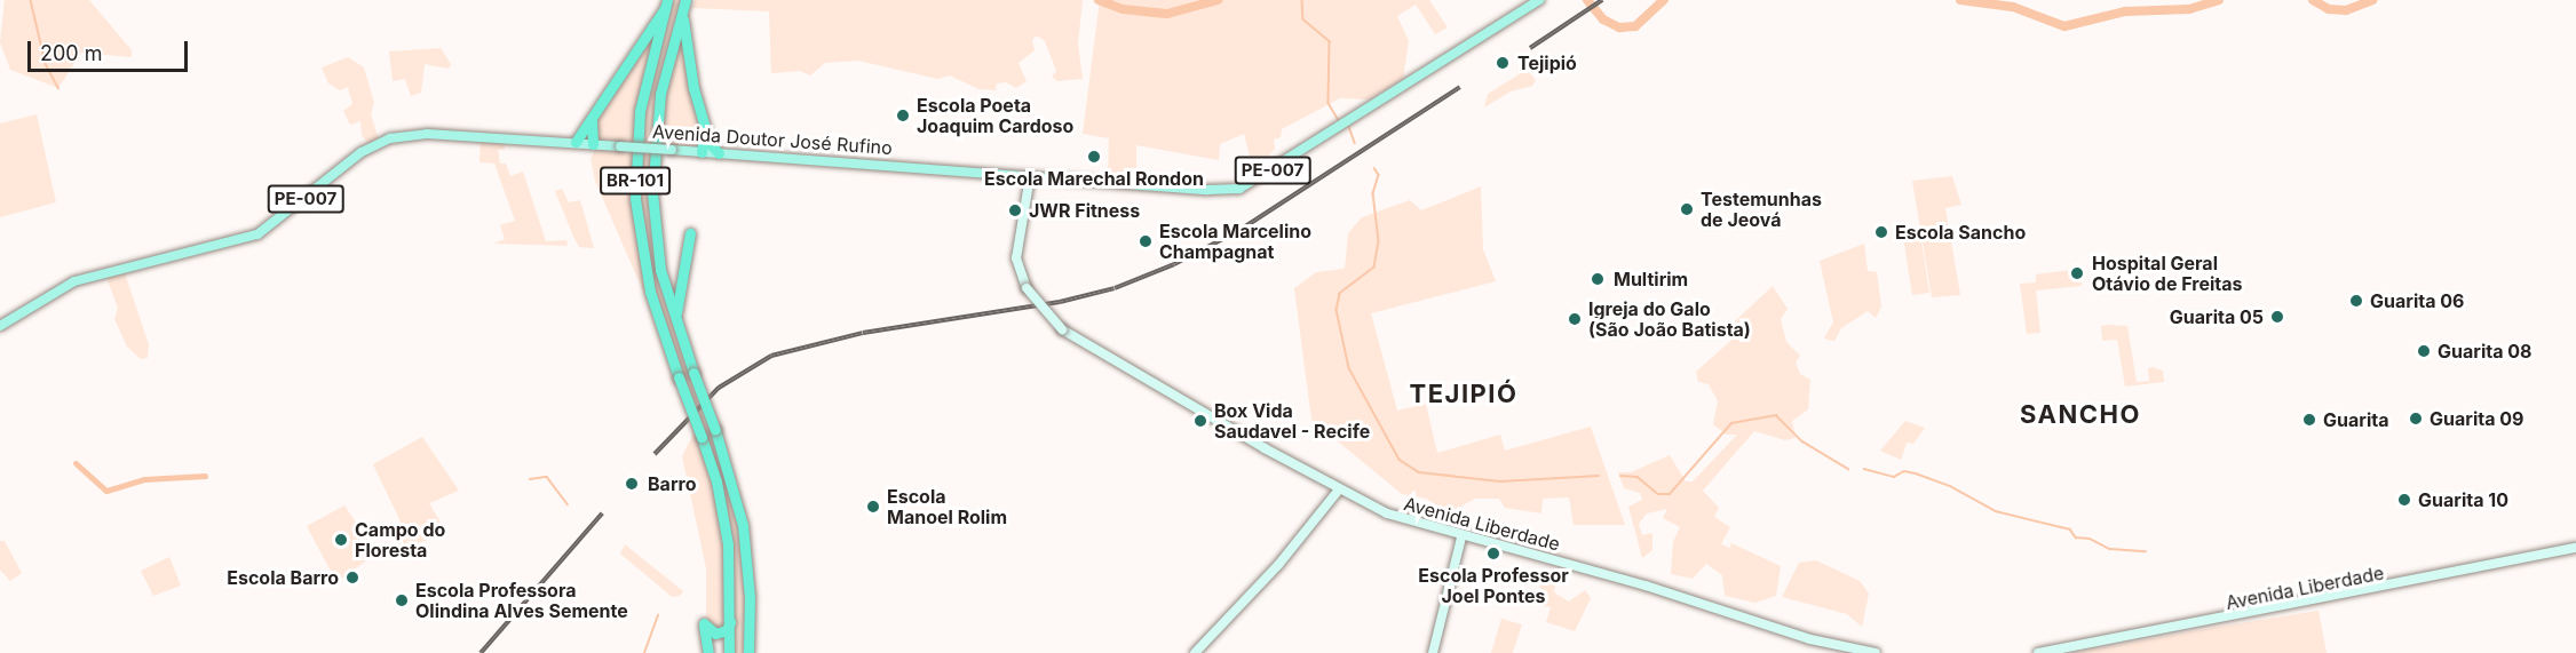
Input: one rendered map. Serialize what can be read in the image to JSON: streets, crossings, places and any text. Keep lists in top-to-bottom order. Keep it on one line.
{"streets":{"highway":["BR-101"],"main road":["Avenida Doutor José Rufino","PE-007","Avenida Liberdade"]},"crossings":[["Avenida Doutor José Rufino","Avenida Liberdade"]],"districts":["TEJIPIÓ","SANCHO"],"places":["Tejipió","Escola Poeta Joaquim Cardoso","Escola Marechal Rondon","Testemunhas de Jeová","JWR Fitness","Escola Sancho","Escola Marcelino Champagnat","Hospital Geral Otávio de Freitas","Multirim","Guarita 06","Guarita 05","Igreja do Galo (São João Batista)","Guarita 08","Guarita 09","Guarita","Box Vida Saudavel - Recife","Barro","Guarita 10","Escola Manoel Rolim","Campo do Floresta","Escola Professor Joel Pontes","Escola Barro","Escola Professora Olindina Alves Semente"],"scale_bar":"200 m"}
